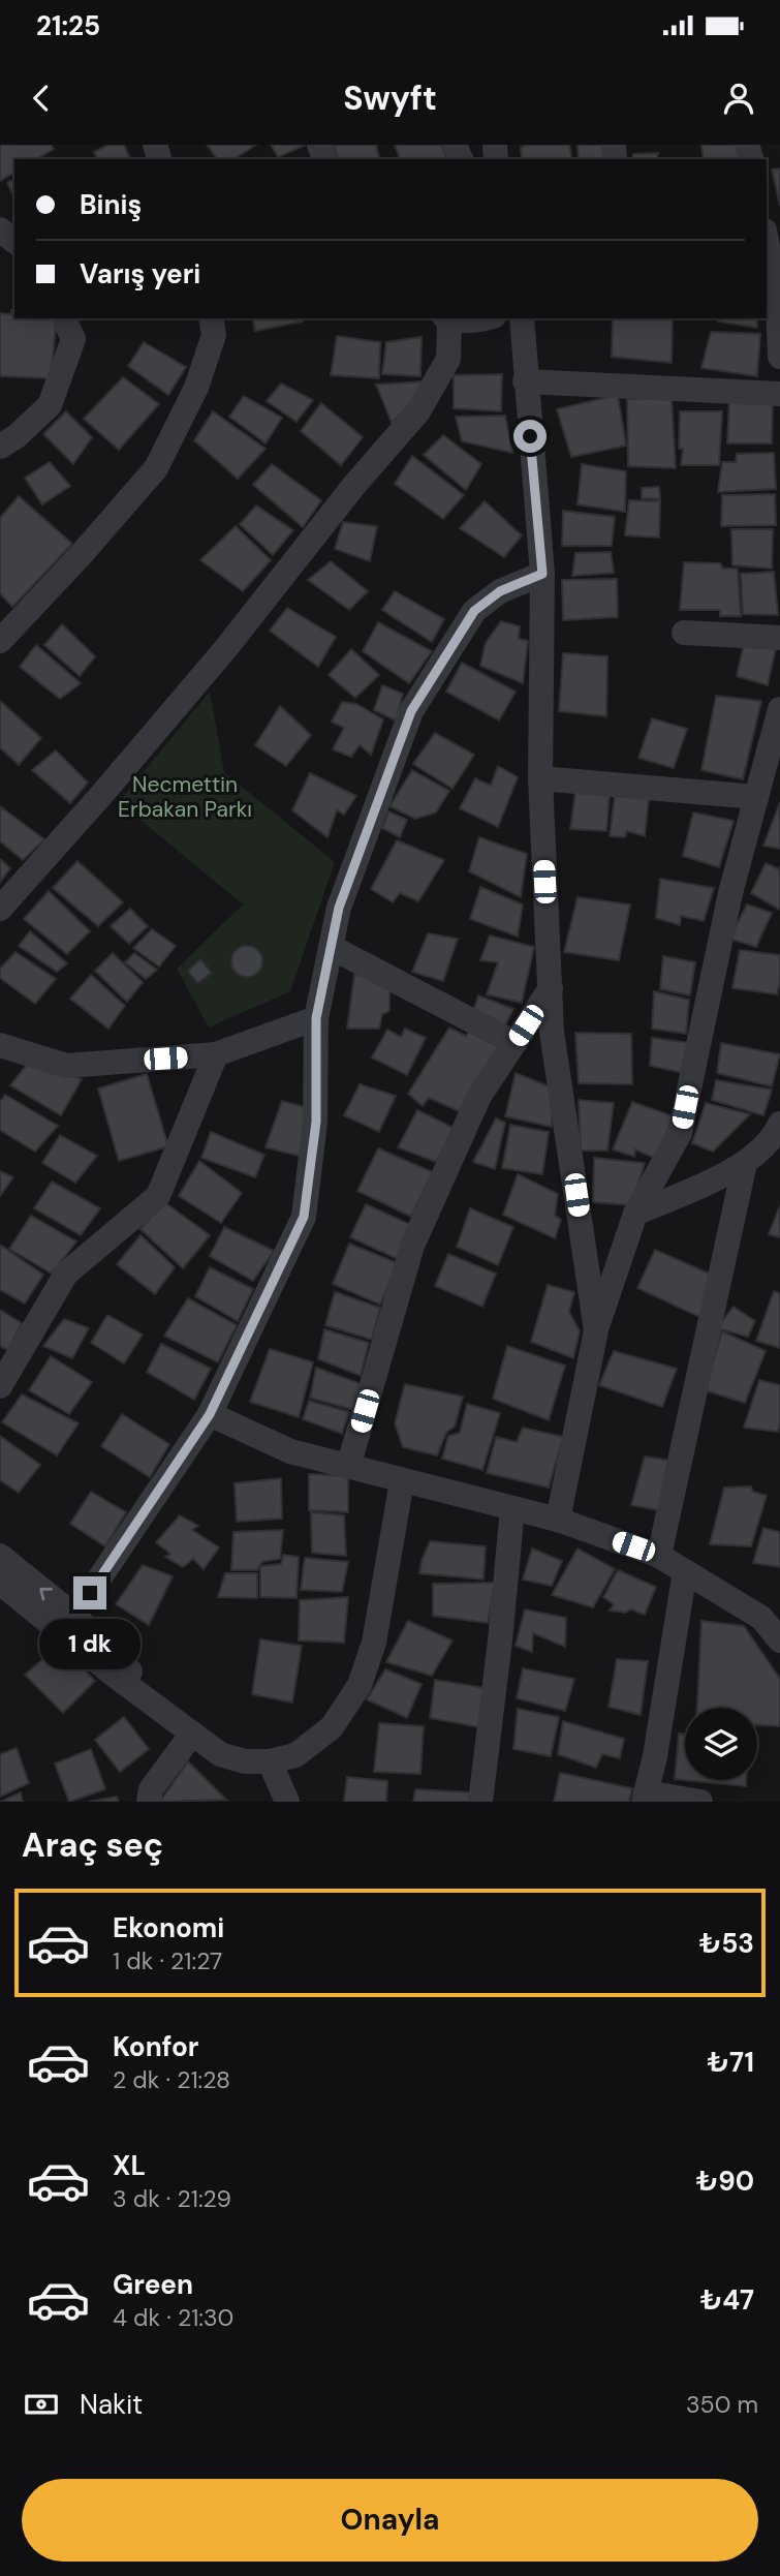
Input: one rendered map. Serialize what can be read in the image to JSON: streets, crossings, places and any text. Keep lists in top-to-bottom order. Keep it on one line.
{"parks":["Necmettin Erbakan Parkı"],"page":{"status":"21:25","header":"Swyft","banner":["Biniş","Varış yeri"],"bubble":"1 dk","heading":"Araç seç","list":[{"name":"Ekonomi","note":"1 dk · 21:27","value":"₺53"},{"name":"Konfor","note":"2 dk · 21:28","value":"₺71"},{"name":"XL","note":"3 dk · 21:29","value":"₺90"},{"name":"Green","note":"4 dk · 21:30","value":"₺47"}],"pay":["Nakit","350 m"],"buttons":"Onayla"}}
